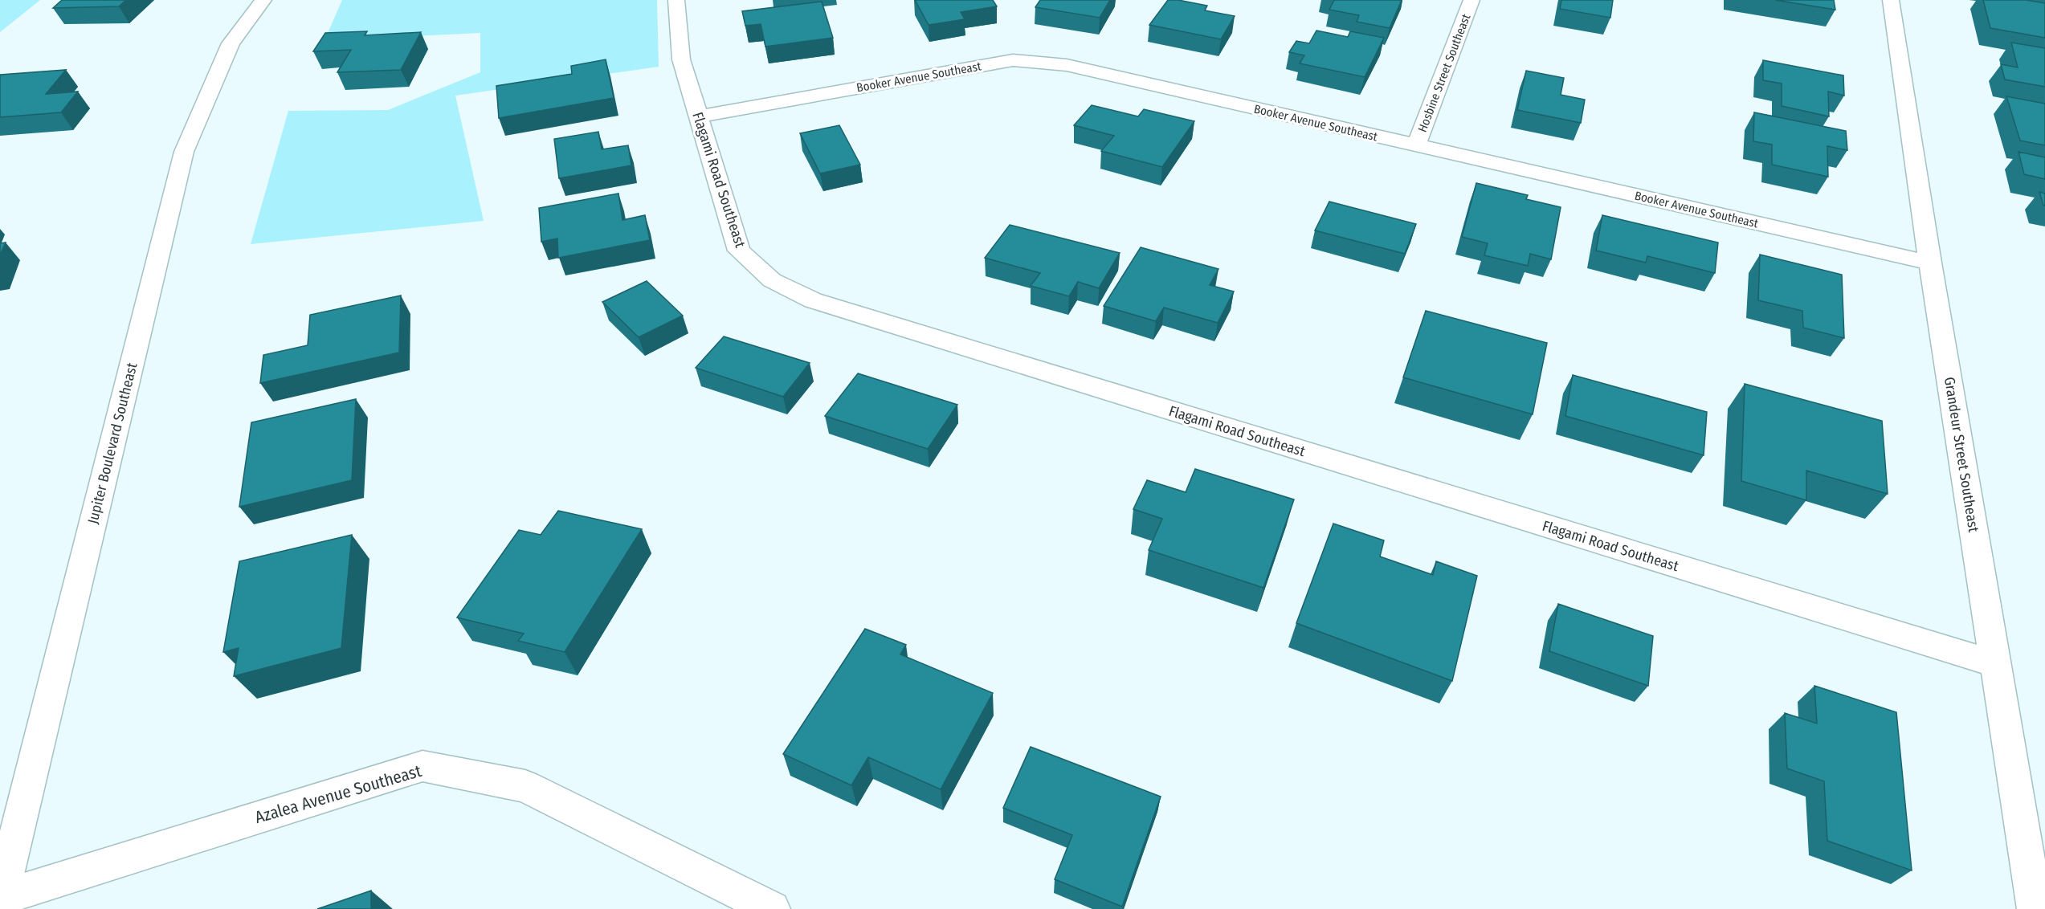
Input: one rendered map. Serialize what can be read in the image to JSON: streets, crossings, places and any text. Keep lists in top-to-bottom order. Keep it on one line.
{"streets":{"street":["Hosbine Street Southeast","Booker Avenue Southeast","Flagami Road Southeast","Jupiter Boulevard Southeast","Grandeur Street Southeast","Azalea Avenue Southeast"]},"crossings":[["Hosbine Street Southeast","Booker Avenue Southeast"],["Booker Avenue Southeast","Flagami Road Southeast"],["Booker Avenue Southeast","Grandeur Street Southeast"],["Flagami Road Southeast","Grandeur Street Southeast"],["Jupiter Boulevard Southeast","Azalea Avenue Southeast"]]}
